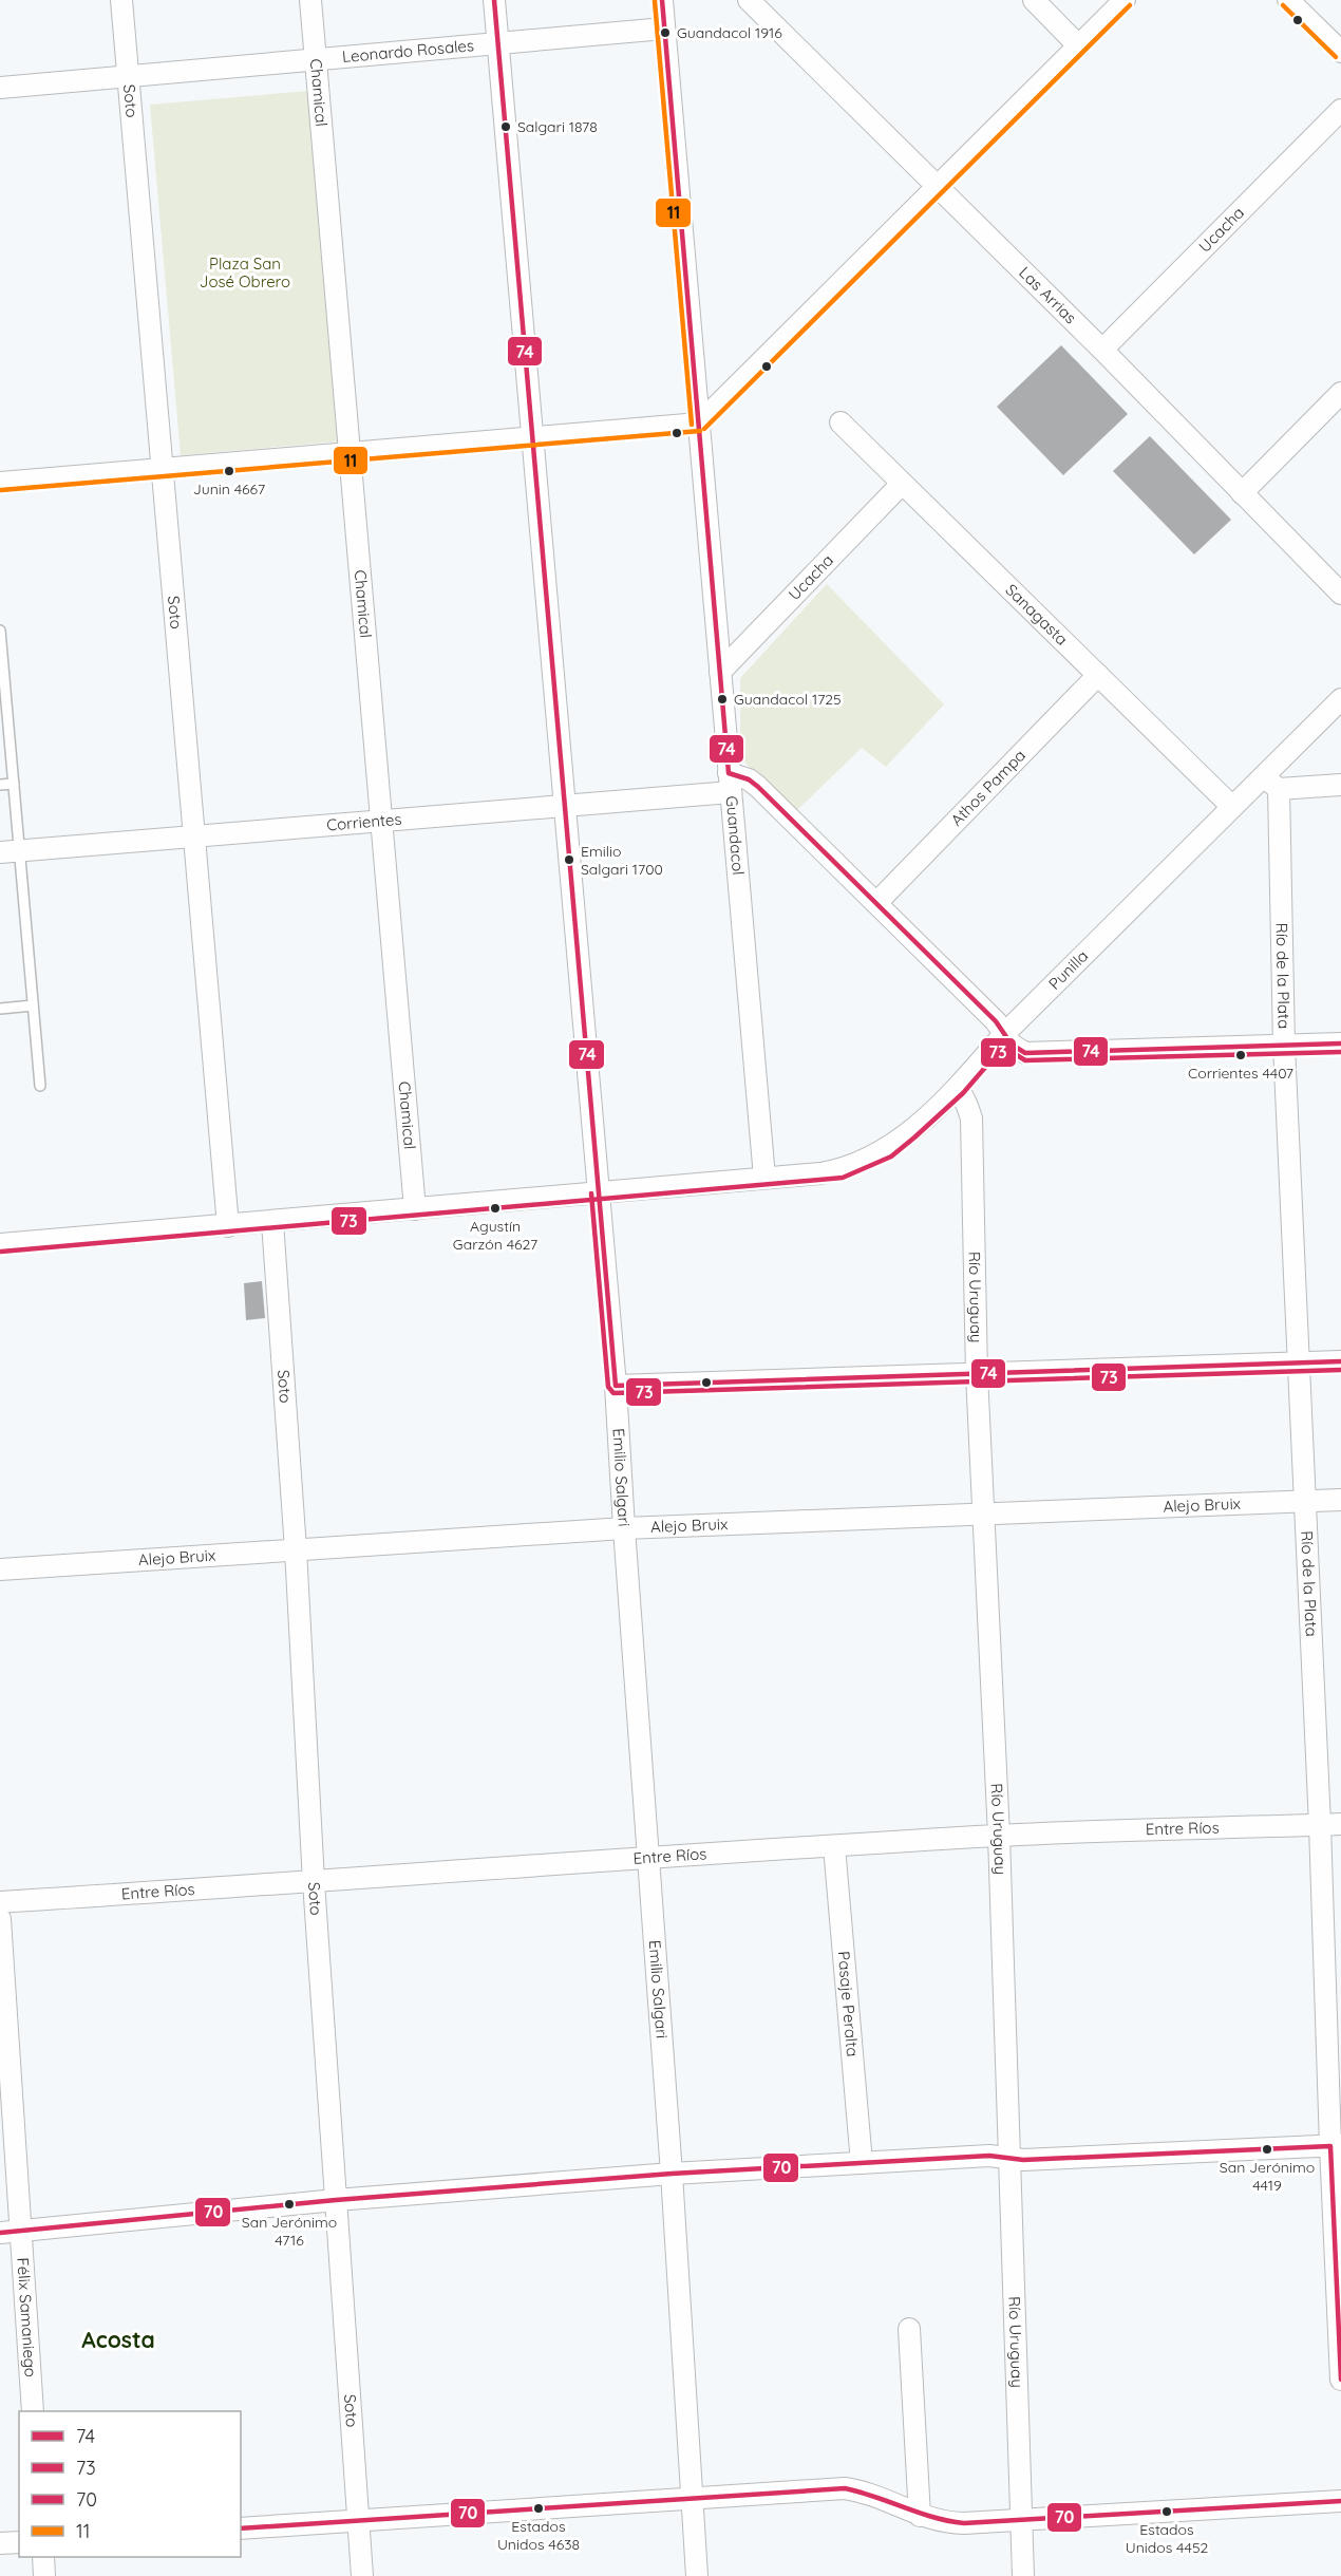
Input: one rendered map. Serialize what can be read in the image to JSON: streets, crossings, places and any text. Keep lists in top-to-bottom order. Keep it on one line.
{"streets":{"street":["Leonardo Rosales","Chamical","Soto","Ucacha","Las Arrias","Sanagasta","Athos Pampa","Corrientes","Guandacol","Punilla","Río de la Plata","Río Uruguay","Emilio Salgari","Alejo Bruix","Entre Ríos","Pasaje Peralta","Félix Samaniego"]},"crossings":[["Leonardo Rosales","Chamical"],["Leonardo Rosales","Soto"],["Leonardo Rosales","Guandacol"],["Leonardo Rosales","Emilio Salgari"],["Chamical","Corrientes"],["Chamical","Punilla"],["Soto","Corrientes"],["Soto","Punilla"],["Soto","Alejo Bruix"],["Soto","Entre Ríos"],["Ucacha","Las Arrias"],["Ucacha","Sanagasta"],["Ucacha","Guandacol"],["Sanagasta","Athos Pampa"],["Sanagasta","Punilla"],["Athos Pampa","Corrientes"],["Corrientes","Guandacol"],["Corrientes","Punilla"],["Corrientes","Río de la Plata"],["Corrientes","Emilio Salgari"],["Guandacol","Punilla"],["Punilla","Río de la Plata"],["Punilla","Río Uruguay"],["Punilla","Emilio Salgari"],["Río de la Plata","Alejo Bruix"],["Río de la Plata","Entre Ríos"],["Río Uruguay","Alejo Bruix"],["Río Uruguay","Entre Ríos"],["Emilio Salgari","Alejo Bruix"],["Emilio Salgari","Entre Ríos"],["Entre Ríos","Pasaje Peralta"]],"districts":["Acosta"],"parks":["Plaza San José Obrero"],"places":["Guandacol 1916","Salgari 1878","Junin 4667","Guandacol 1725","Emilio Salgari 1700","Corrientes 4407","Agustín Garzón 4627","San Jerónimo 4419","San Jerónimo 4716","Estados Unidos 4638","Estados Unidos 4452"],"lines":["transit line 74","transit line 11","transit line 73","transit line 70"],"legend":["74","73","70","11"]}
